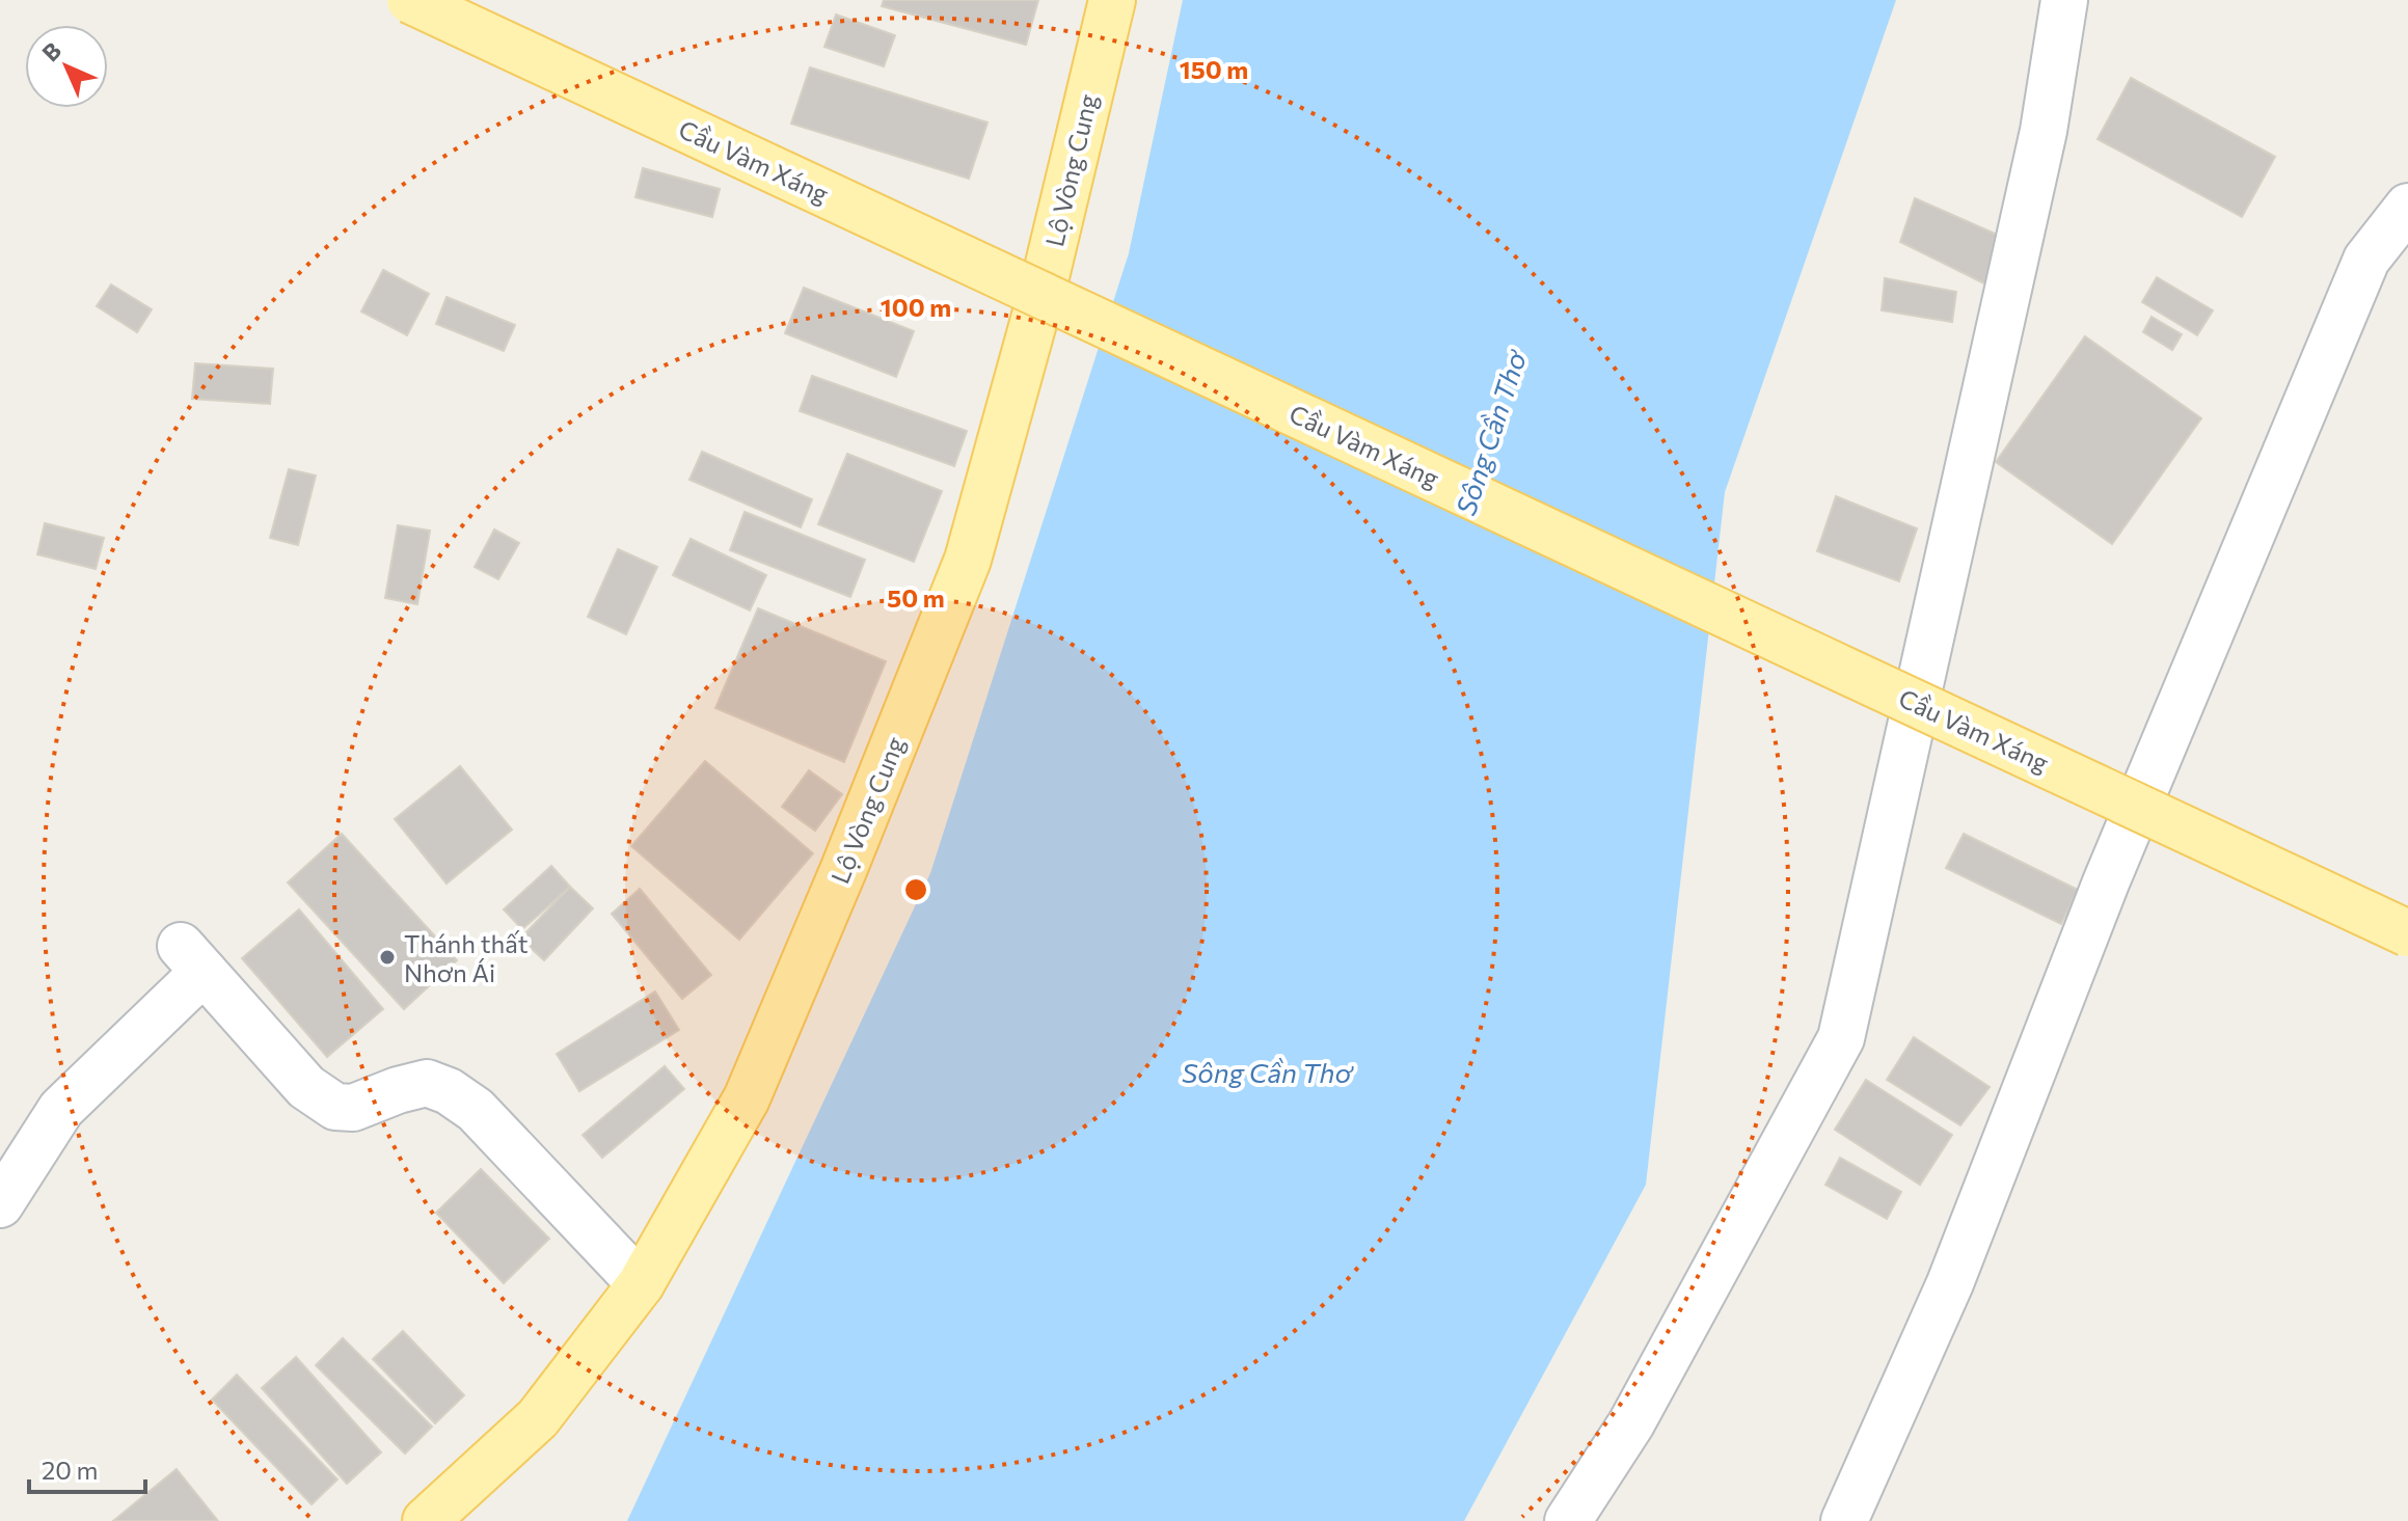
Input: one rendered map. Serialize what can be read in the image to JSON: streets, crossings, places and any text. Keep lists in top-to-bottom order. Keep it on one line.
{"streets":{"main road":["Cầu Vàm Xáng","Lộ Vòng Cung"]},"water":["Sông Cần Thơ"],"places":["Thánh thất Nhơn Ái"],"scale_bar":"20 m","north":"top left","rings":["150 m","100 m","50 m"]}
